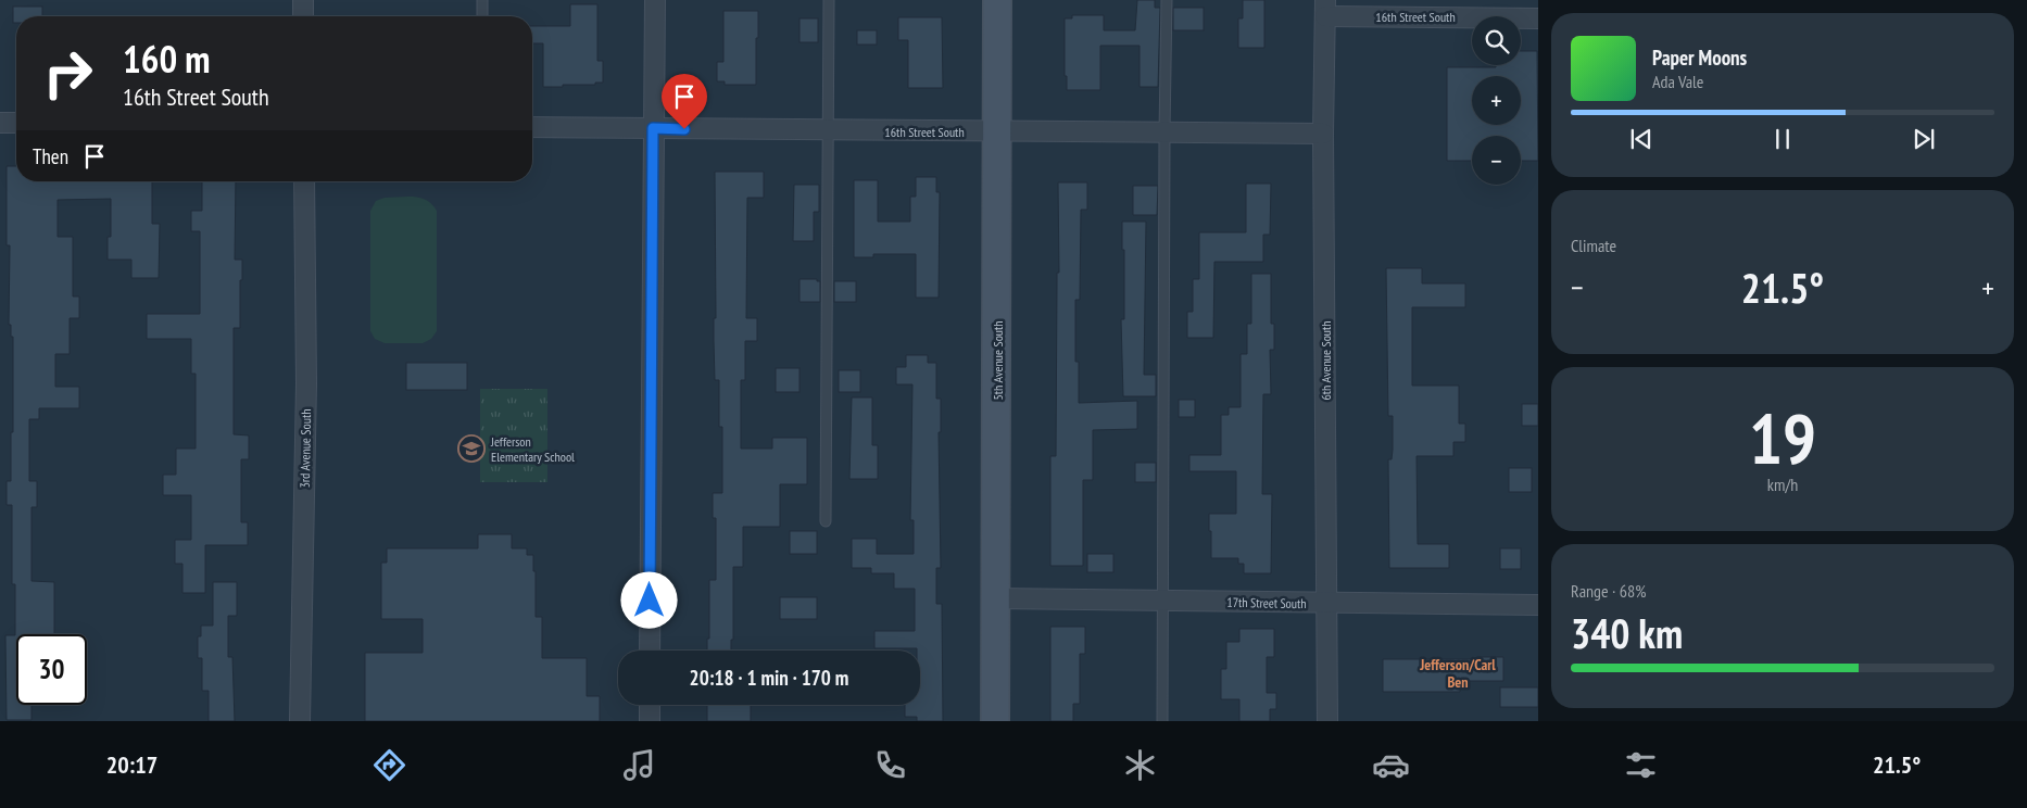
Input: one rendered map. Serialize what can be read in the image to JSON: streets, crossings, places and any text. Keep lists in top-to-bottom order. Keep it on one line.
{"streets":{"street":["16th Street South","5th Avenue South","6th Avenue South","3rd Avenue South","17th Street South"]},"crossings":[["16th Street South","5th Avenue South"],["16th Street South","6th Avenue South"],["5th Avenue South","17th Street South"],["6th Avenue South","17th Street South"]],"districts":["Jefferson/Carl Ben"],"places":{"school or university":["Jefferson Elementary School"]},"page":{"map_buttons":["+","−"],"turn":["160 m","16th Street South"],"song":["Paper Moons","Ada Vale"],"then":"Then","tile":["Climate",["19","km/h"],["Range · 68%","340 km"]],"heat":["−","21.5°","+"],"limit":"30","trip":"20:18 · 1 min · 170 m","tabs":["20:17","21.5°"]}}
